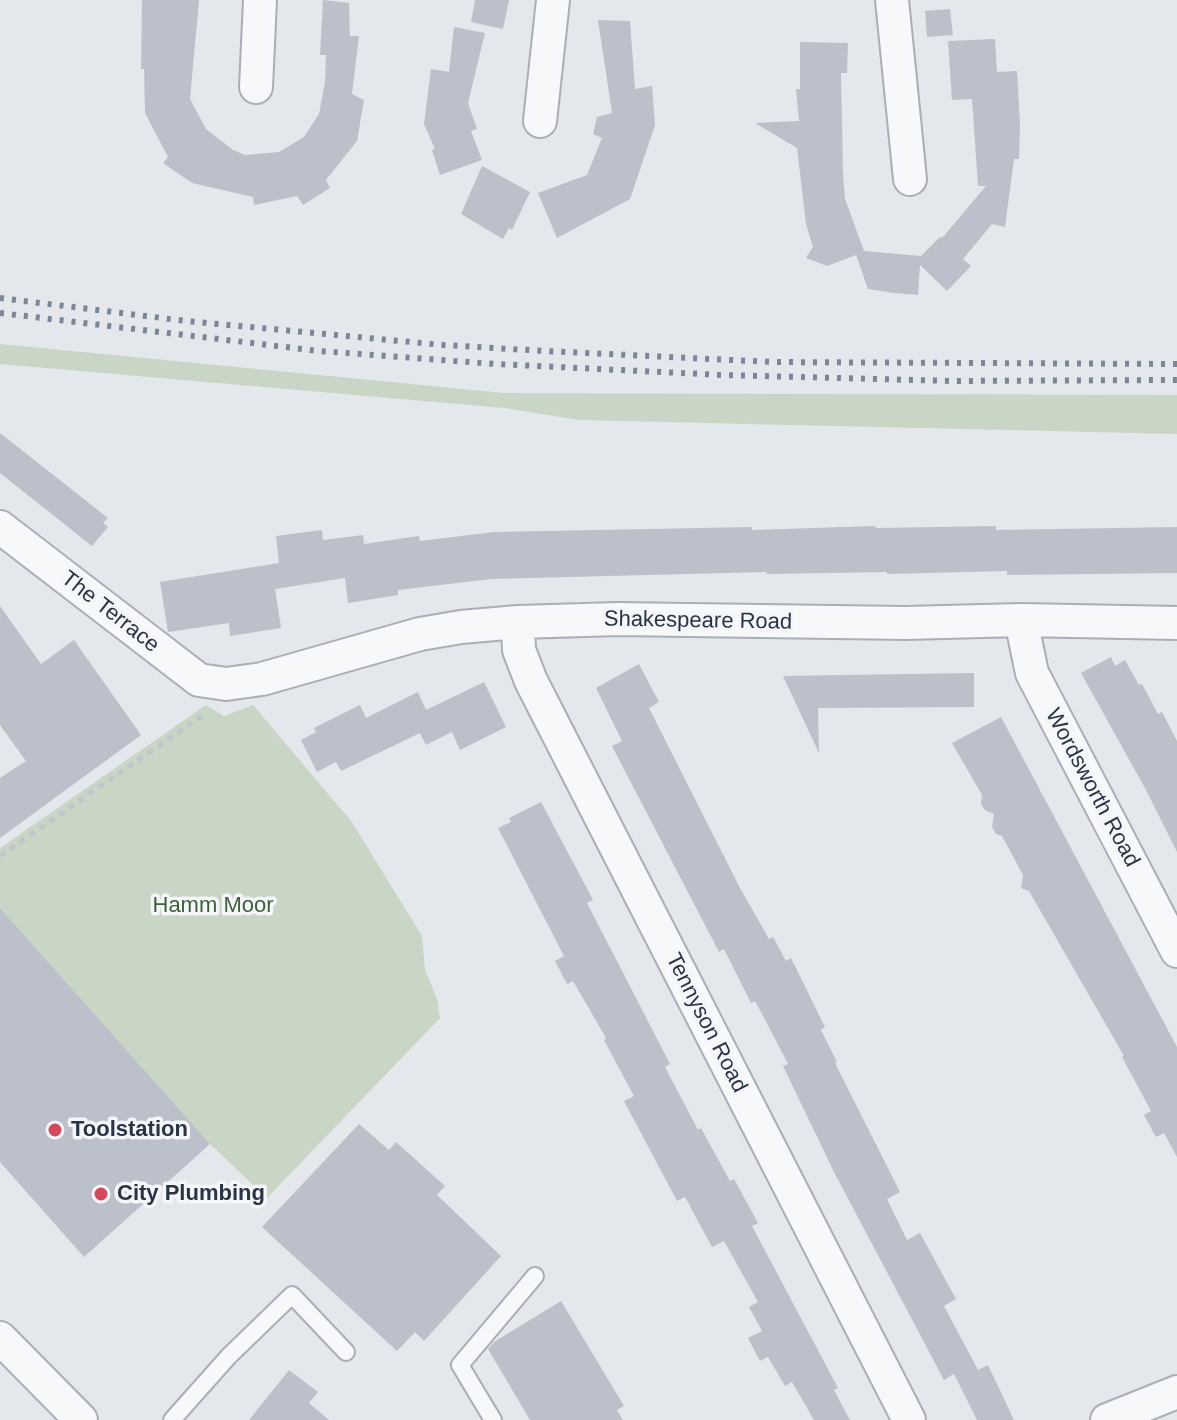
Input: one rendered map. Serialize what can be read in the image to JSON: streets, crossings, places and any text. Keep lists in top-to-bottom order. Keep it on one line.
{"streets":{"street":["The Terrace","Shakespeare Road","Wordsworth Road","Tennyson Road"]},"crossings":[["The Terrace","Shakespeare Road"],["Shakespeare Road","Wordsworth Road"],["Shakespeare Road","Tennyson Road"]],"parks":["Hamm Moor"],"places":["Toolstation","City Plumbing"]}
